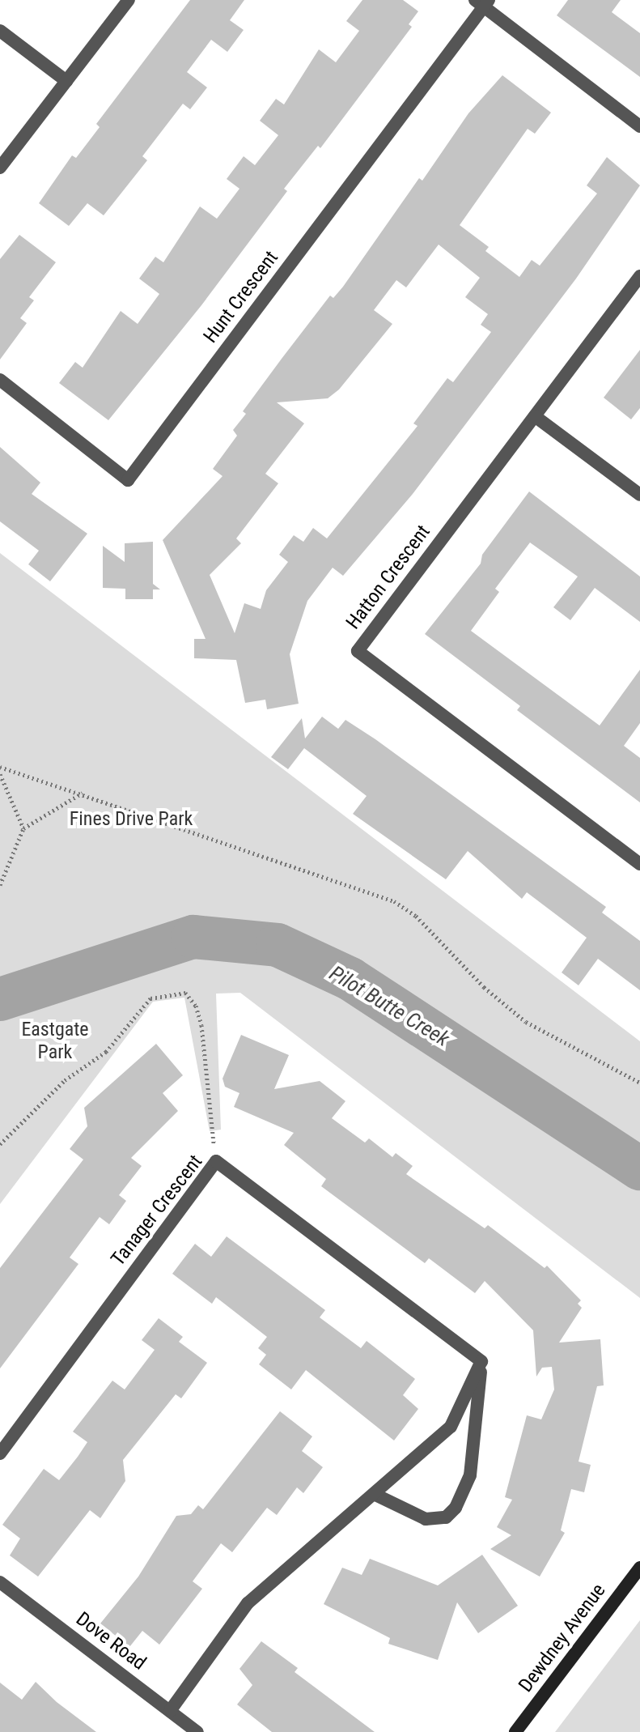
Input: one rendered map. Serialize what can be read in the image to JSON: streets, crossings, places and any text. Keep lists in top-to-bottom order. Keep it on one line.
{"streets":{"street":["Hunt Crescent","Hatton Crescent","Tanager Crescent","Dewdney Avenue","Dove Road"]},"water":["Pilot Butte Creek"],"parks":["Fines Drive Park","Eastgate Park"]}
